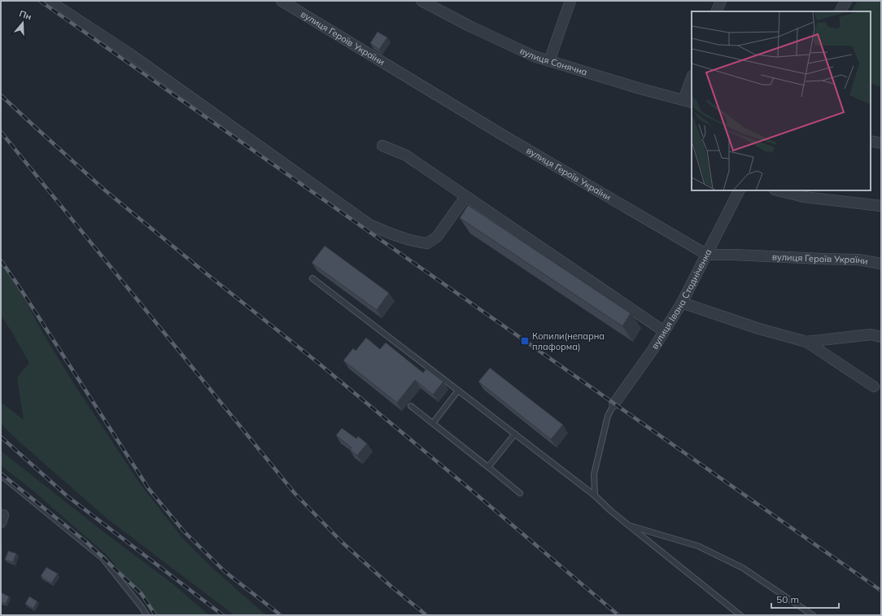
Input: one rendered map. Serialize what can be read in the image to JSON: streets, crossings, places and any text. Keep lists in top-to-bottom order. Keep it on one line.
{"streets":{"street":["вулиця Героїв України","вулиця Сонячна","вулиця Івана Стадніченка"]},"crossings":[["вулиця Героїв України","вулиця Івана Стадніченка"]],"places":{"transit":["Копили(непарна плаформа)"]},"scale_bar":"50 m","north":"top"}
